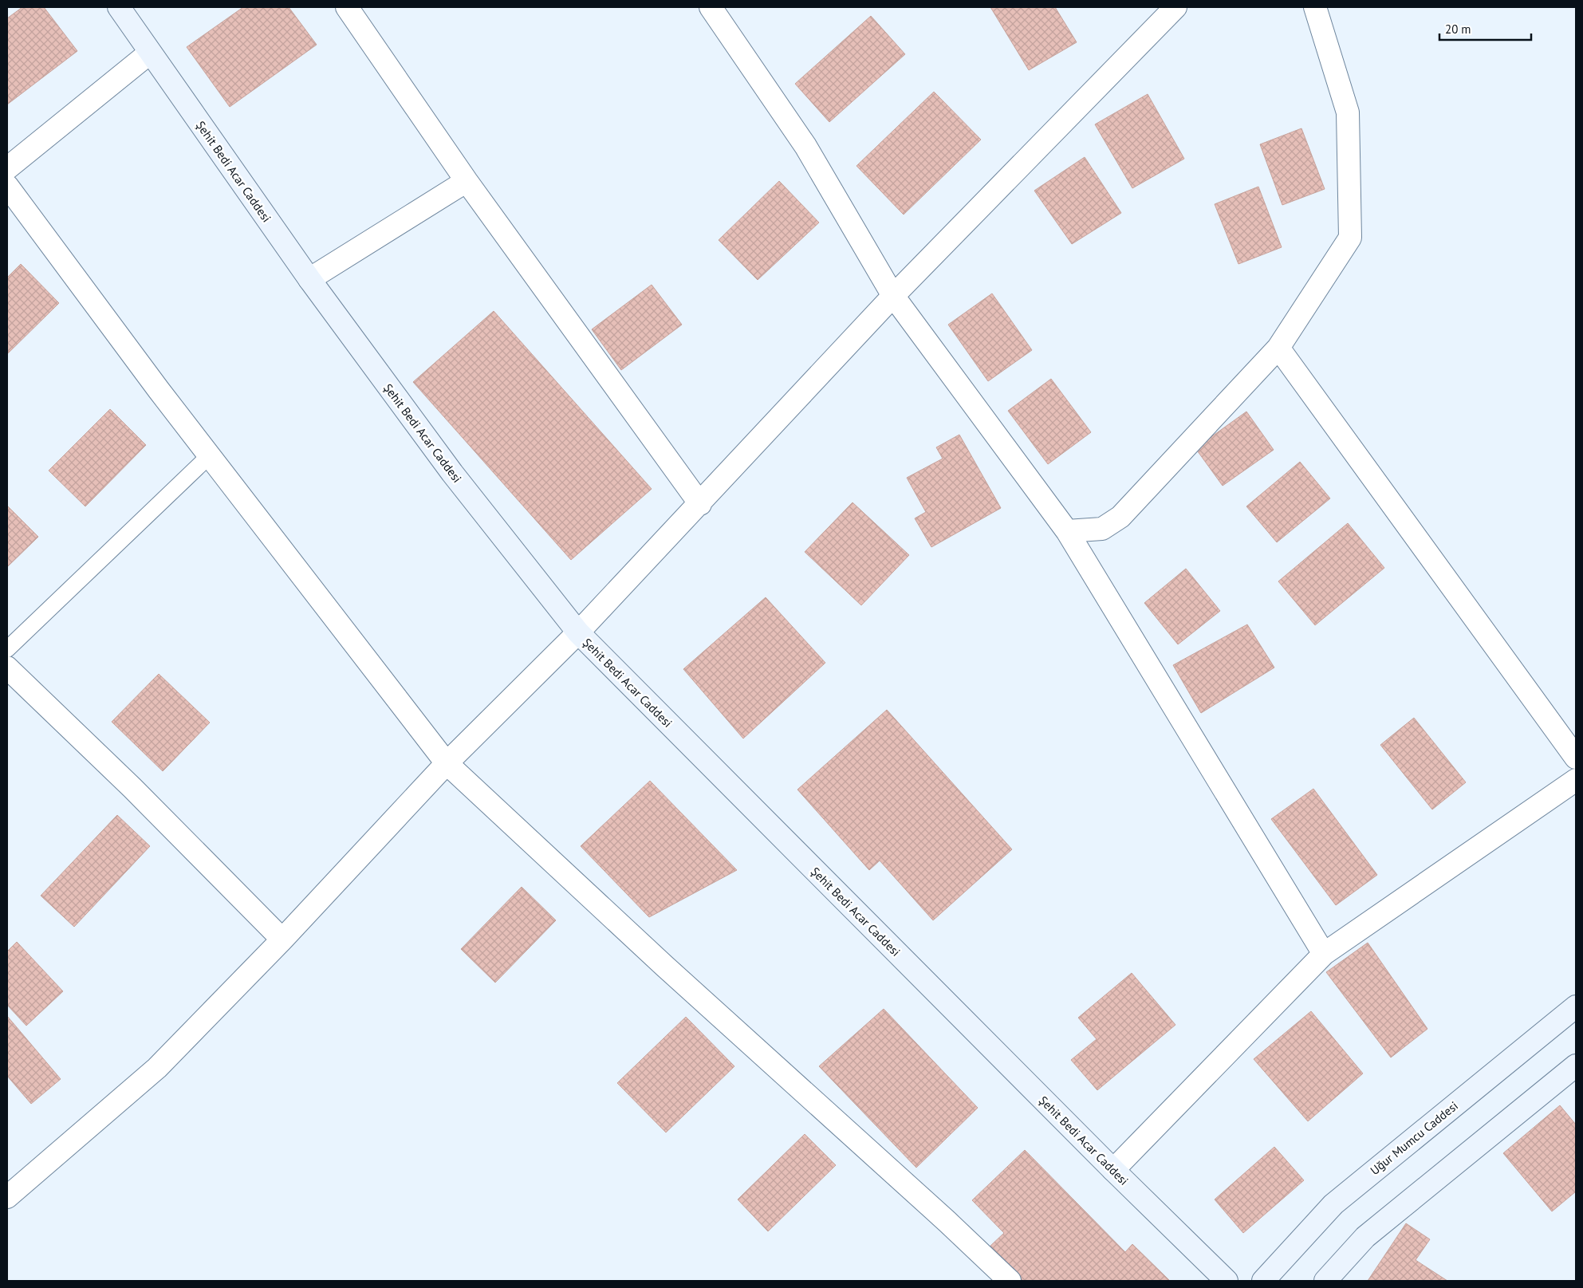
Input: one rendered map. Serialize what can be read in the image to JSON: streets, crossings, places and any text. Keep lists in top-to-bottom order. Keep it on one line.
{"streets":{"street":["Şehit Bedi Acar Caddesi","Uğur Mumcu Caddesi"]},"scale_bar":"20 m"}
